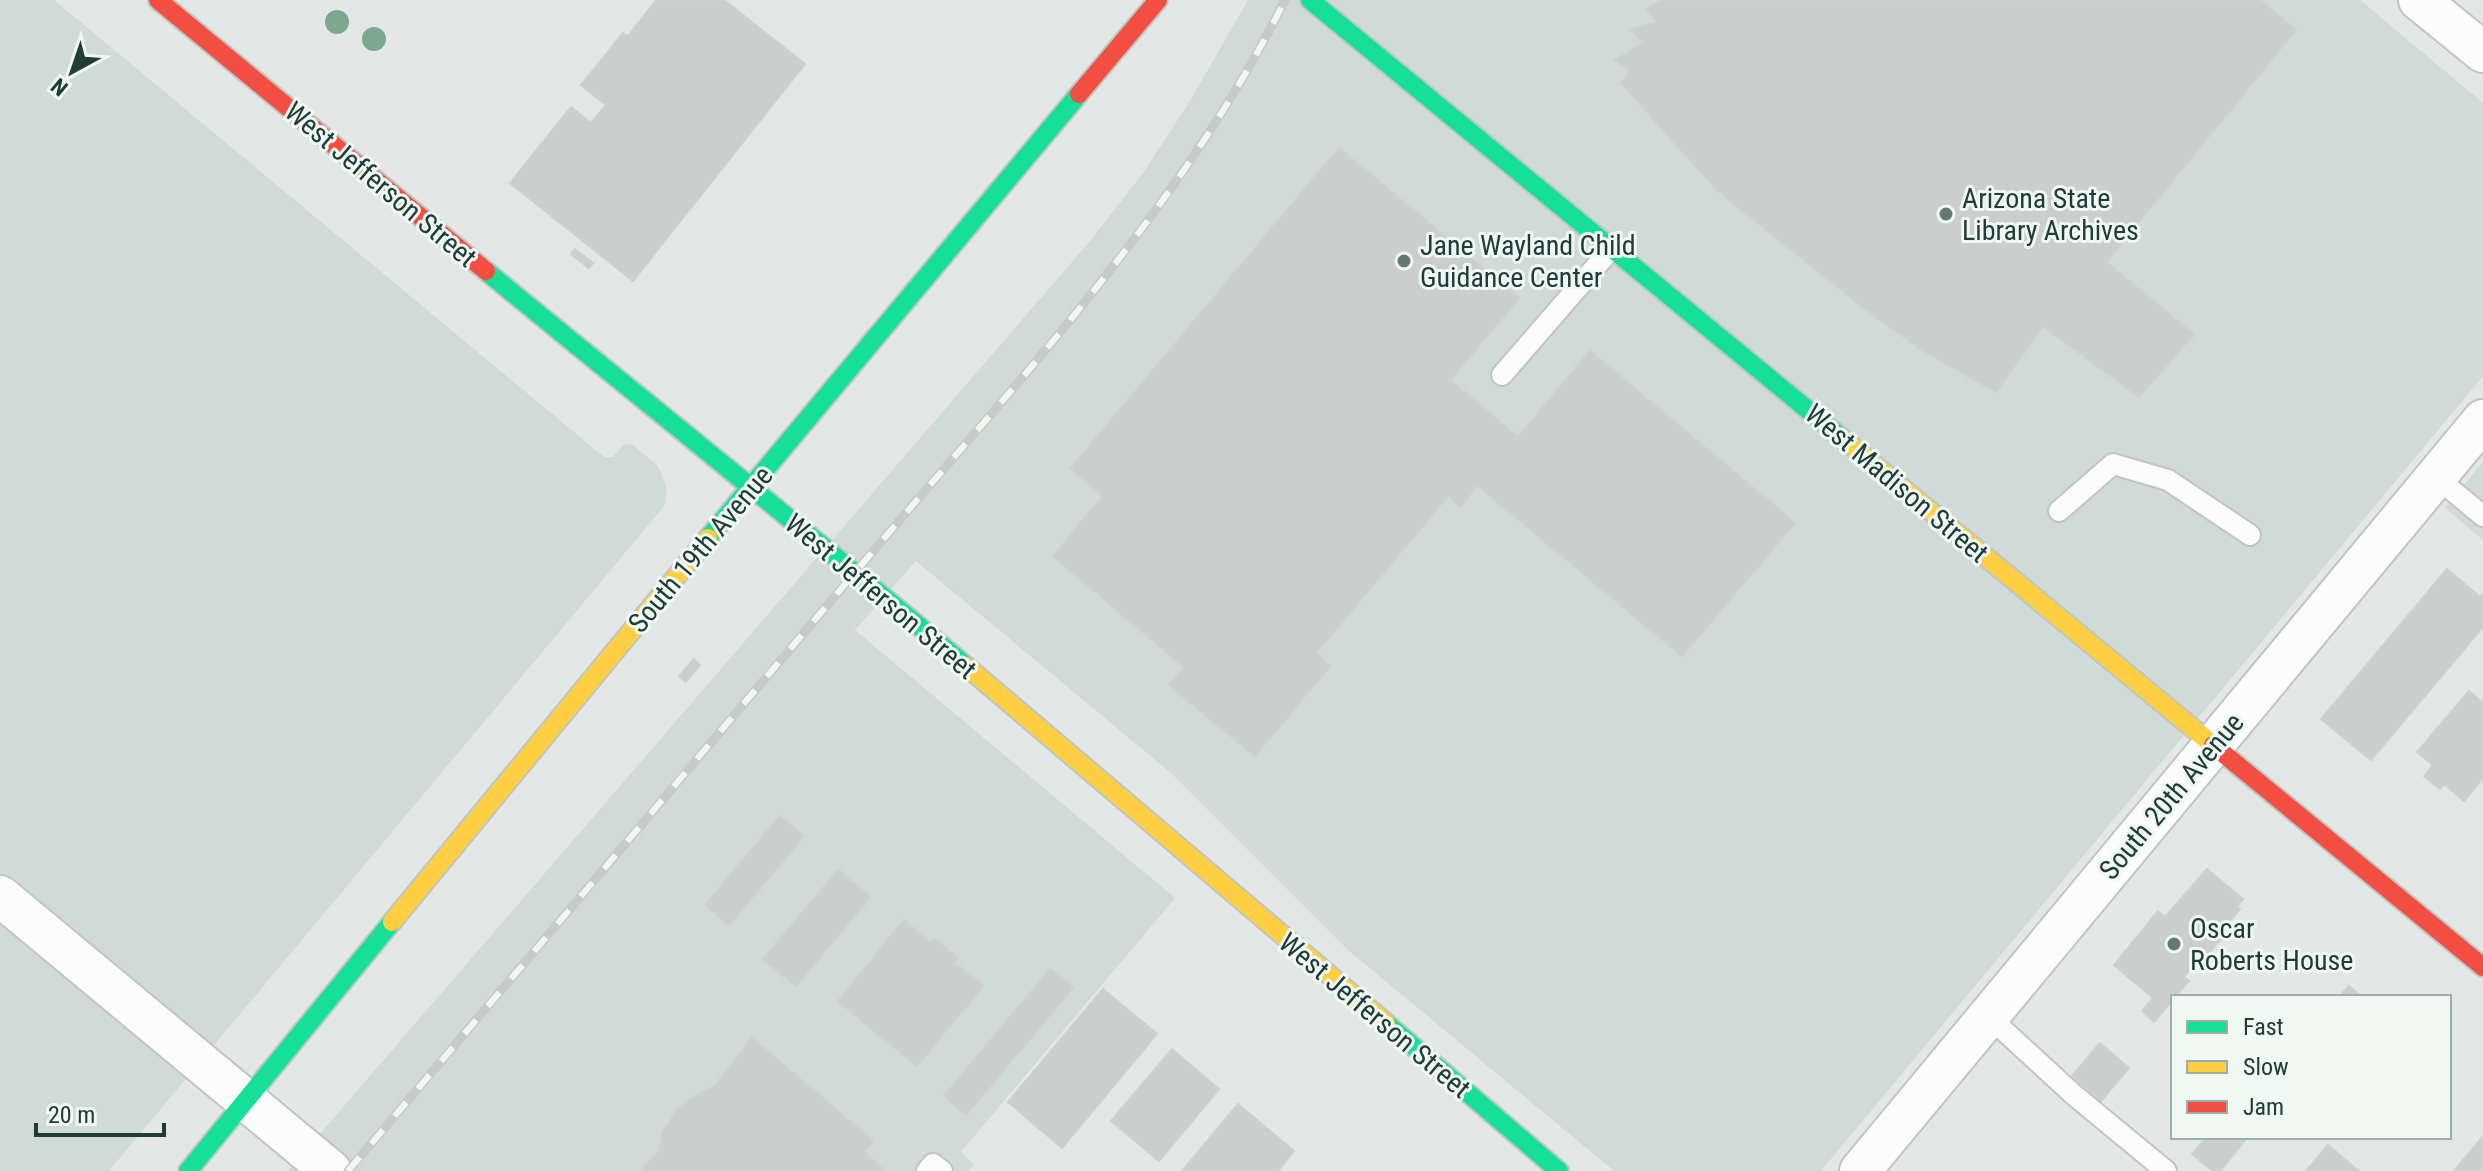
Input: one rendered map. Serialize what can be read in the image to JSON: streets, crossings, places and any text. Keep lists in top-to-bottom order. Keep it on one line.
{"streets":{"street":["West Jefferson Street","West Madison Street","South 19th Avenue","South 20th Avenue"]},"crossings":[["West Jefferson Street","South 19th Avenue"],["West Madison Street","South 20th Avenue"]],"places":["Arizona State Library Archives","Jane Wayland Child Guidance Center","Oscar Roberts House"],"legend":["Fast","Slow","Jam"],"scale_bar":"20 m","north":"bottom left"}
